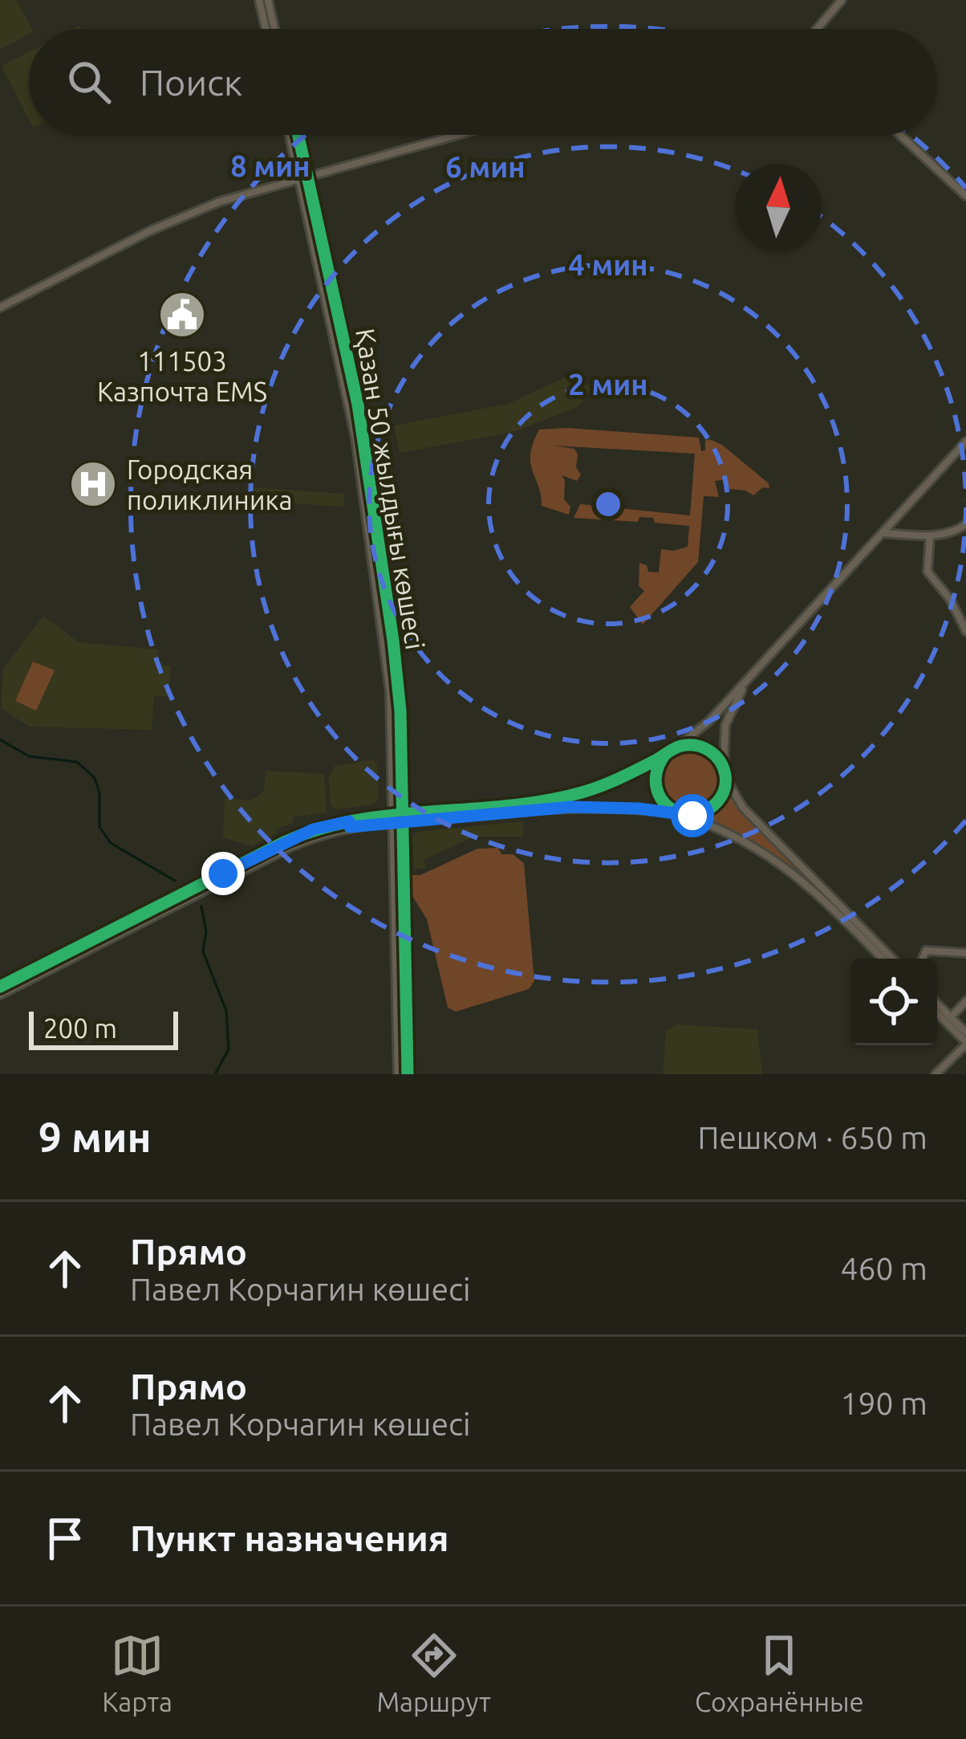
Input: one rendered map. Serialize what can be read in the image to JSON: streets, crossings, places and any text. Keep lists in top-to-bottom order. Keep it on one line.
{"streets":{"street":["Қазан 50 жылдығы көшесі"]},"places":{"public building":["111503 Казпочта EMS"],"hospital":["Городская поликлиника"]},"scale_bar":"200 m","north":"top","page":{"search":"Поиск","scale":"200 m","heading":["9 мин","Пешком · 650 m"],"list":[["Прямо","Павел Корчагин көшесі","460 m"],["Прямо","Павел Корчагин көшесі","190 m"],"Пункт назначения"],"nav":["Карта","Маршрут","Сохранённые"]},"rings":["8 мин","6 мин","4 мин","2 мин"]}
